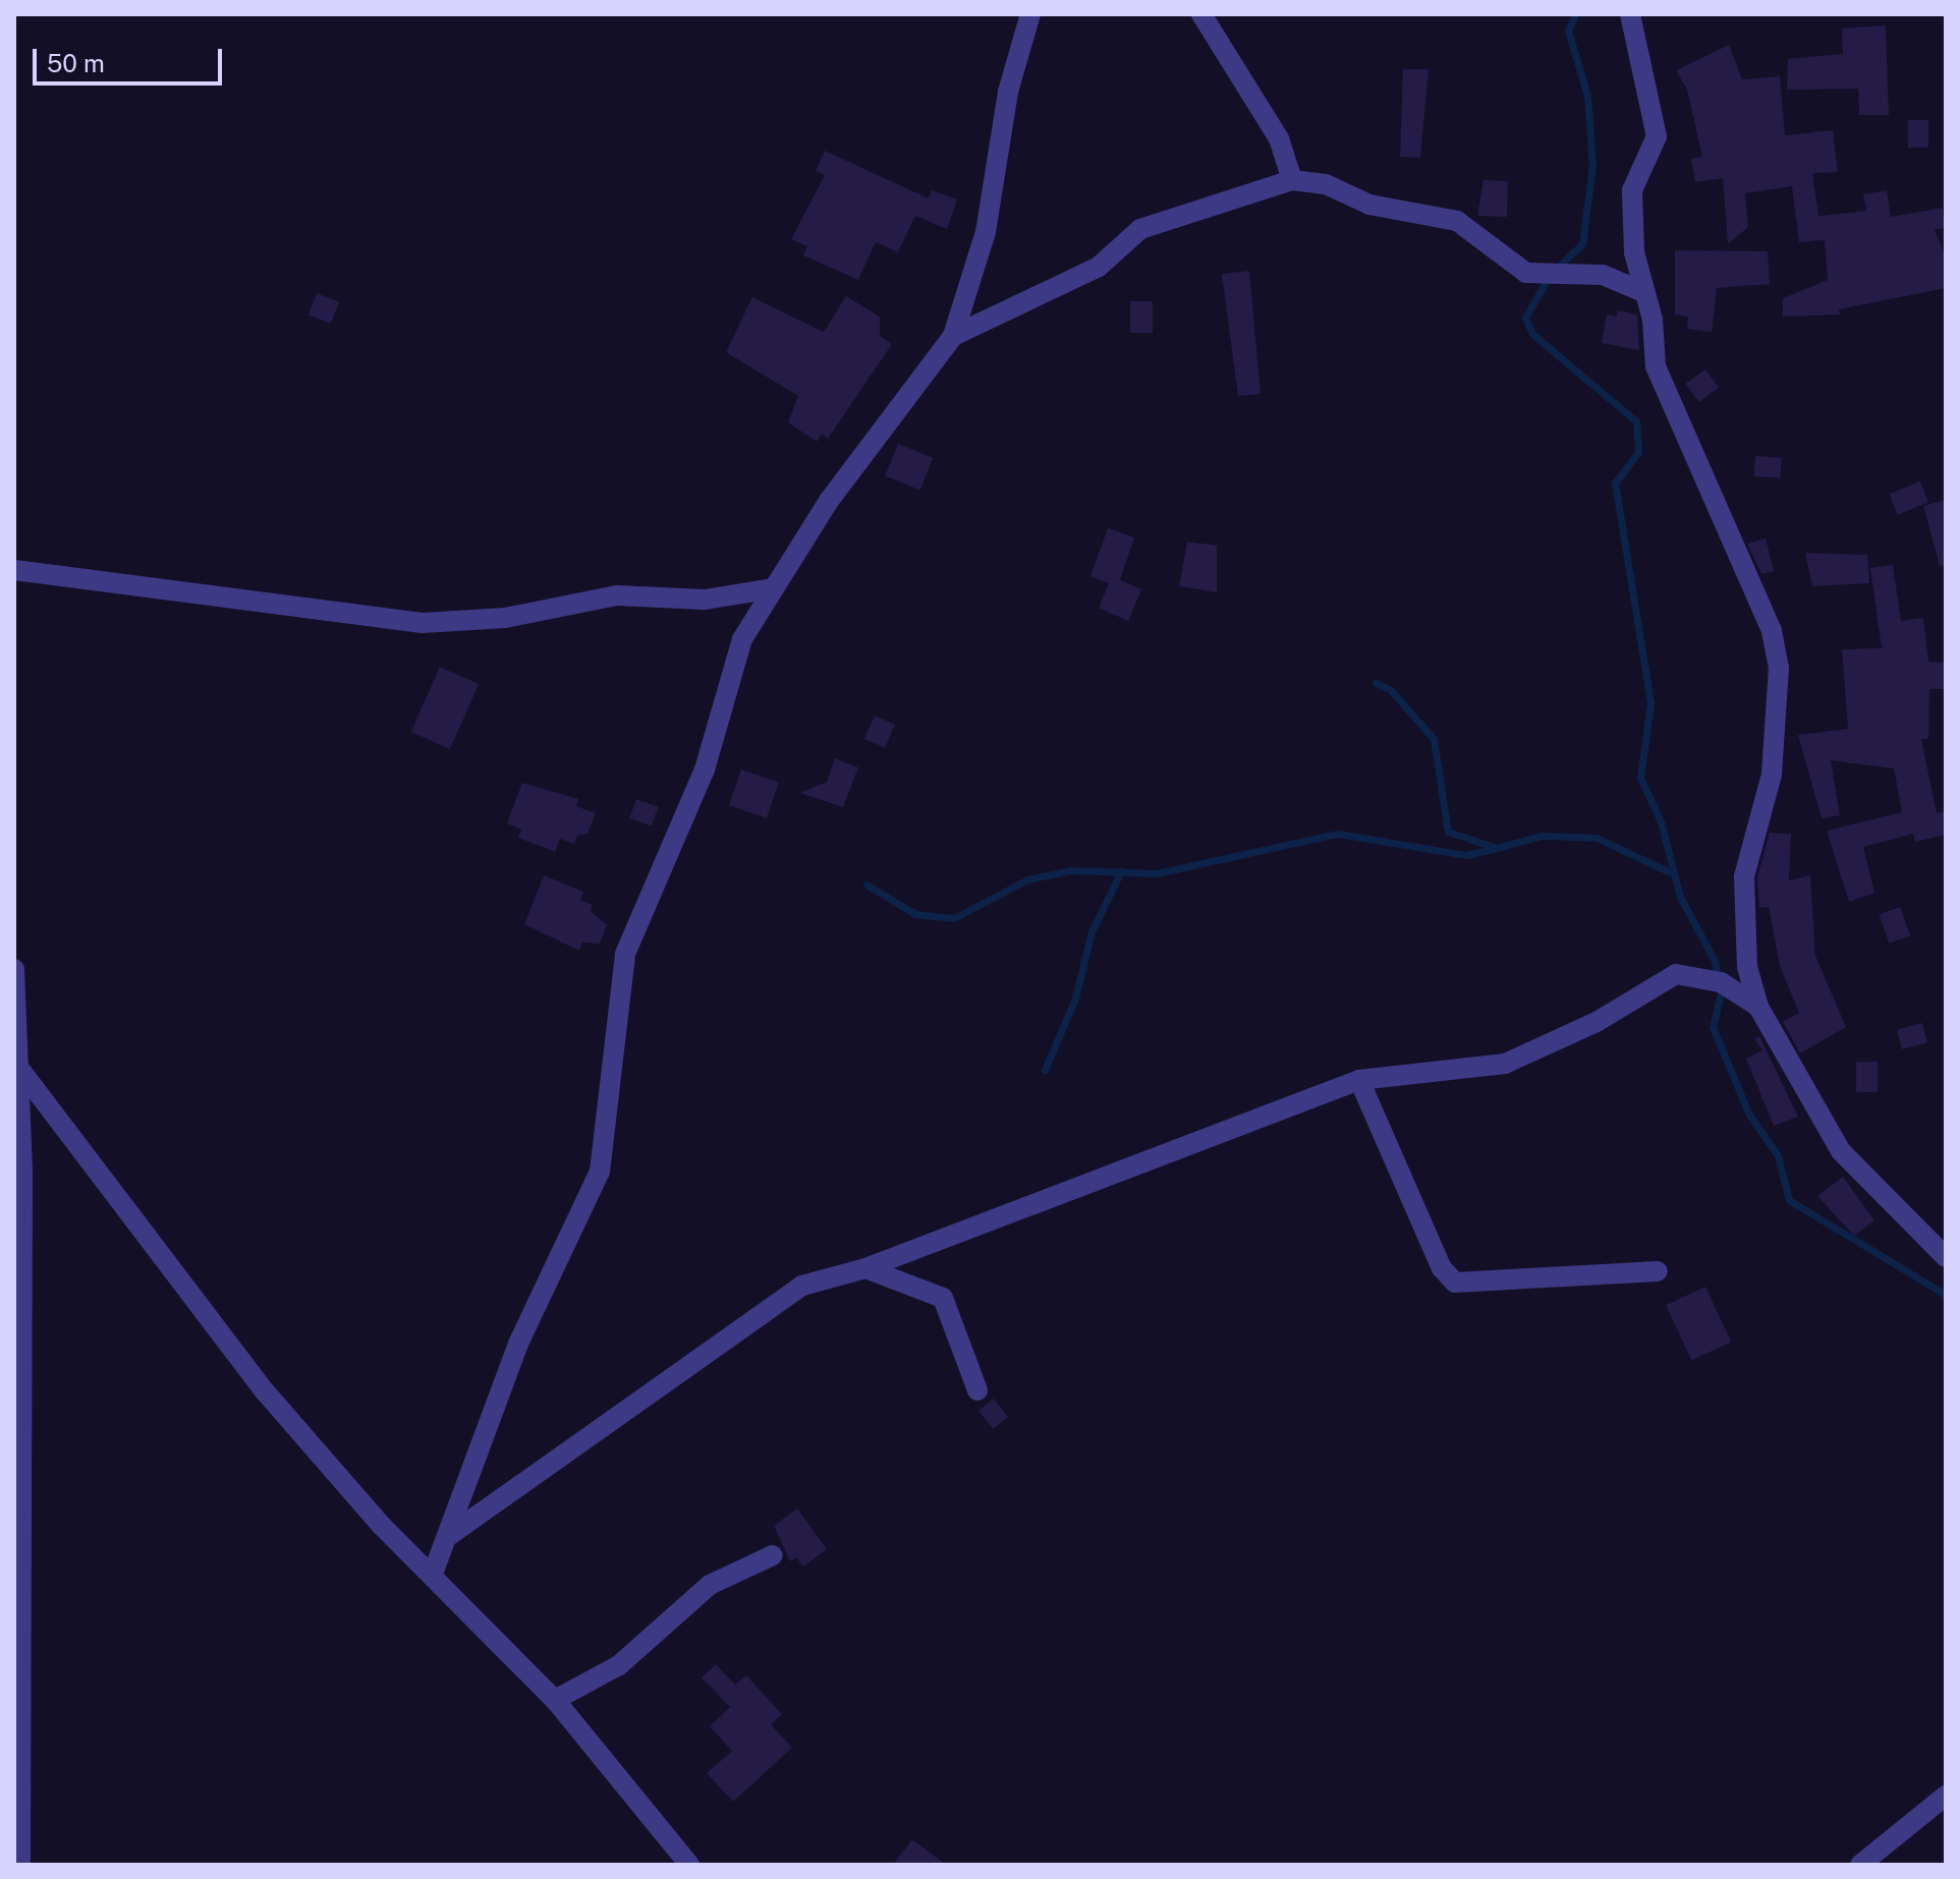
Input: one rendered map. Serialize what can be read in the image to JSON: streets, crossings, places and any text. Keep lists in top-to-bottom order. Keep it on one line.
{"scale_bar":"50 m"}
